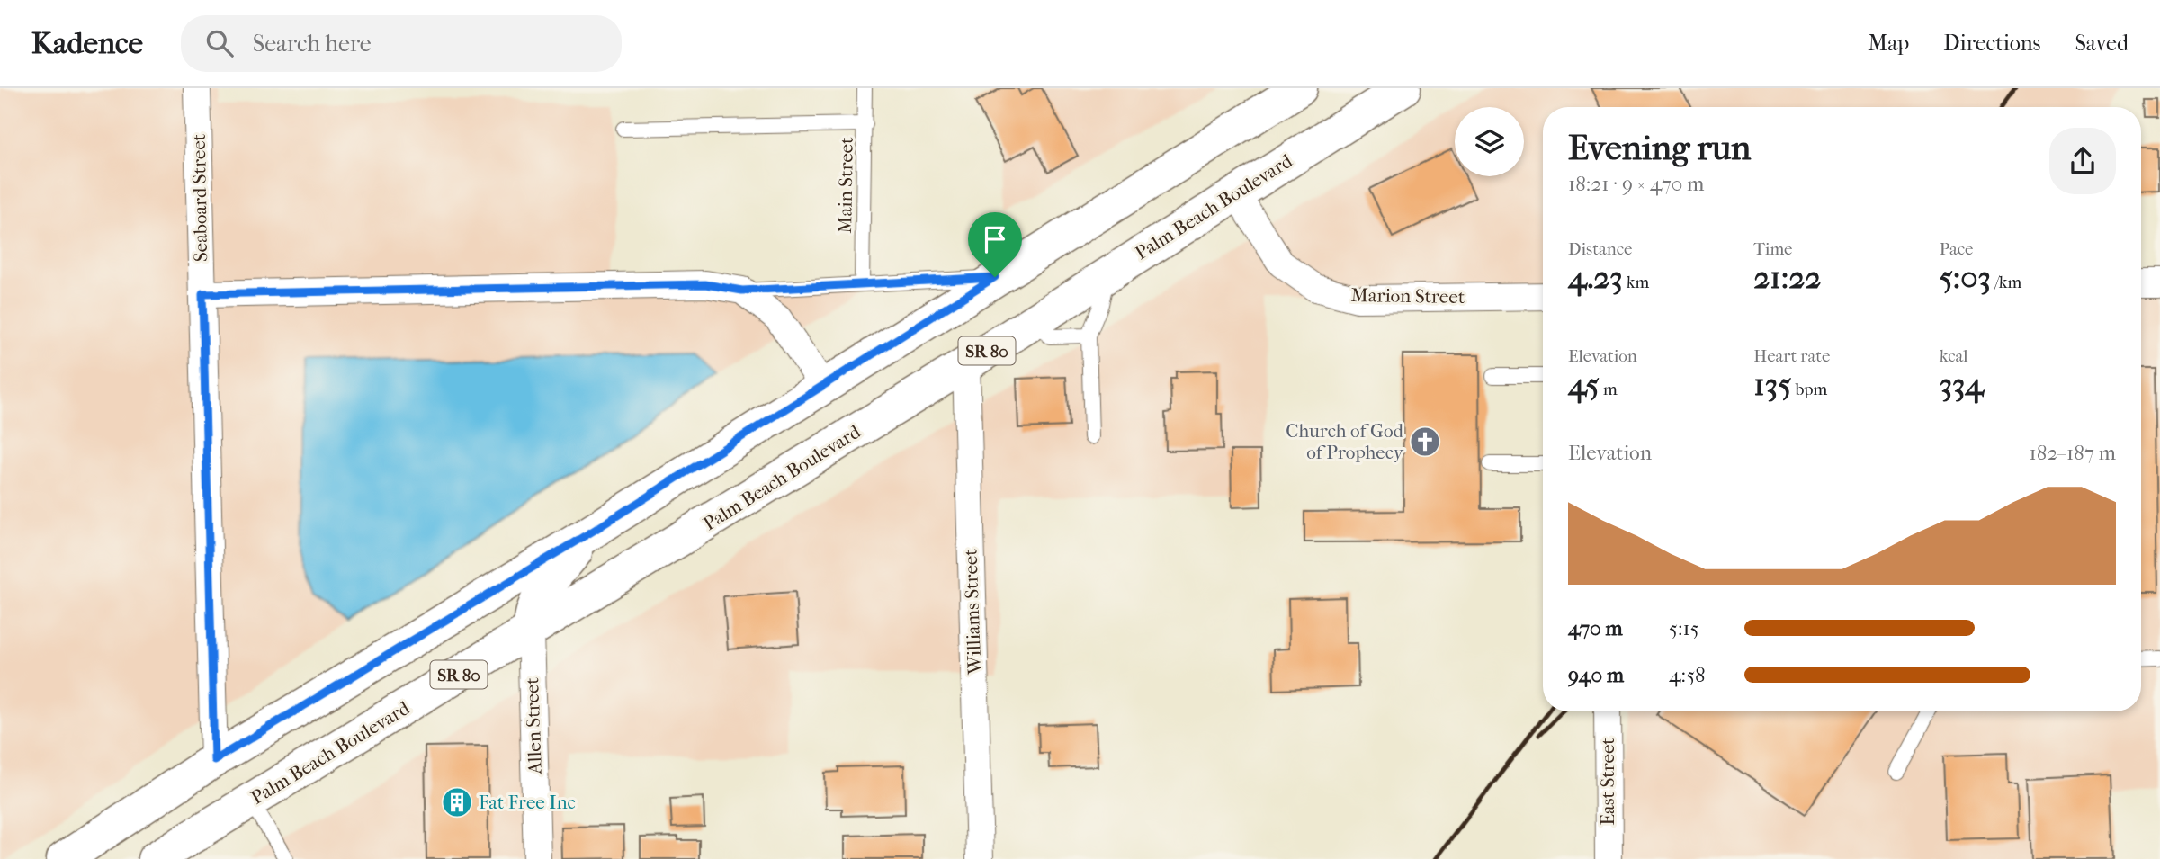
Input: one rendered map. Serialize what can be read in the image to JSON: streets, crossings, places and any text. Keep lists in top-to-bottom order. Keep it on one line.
{"streets":{"main road":["Palm Beach Boulevard","SR 80"],"street":["Seaboard Street","Marion Street","Williams Street","Allen Street","East Street"],"lane":["Main Street"]},"crossings":[["Seaboard Street","SR 80"],["Palm Beach Boulevard","Marion Street"],["Palm Beach Boulevard","Williams Street"],["Palm Beach Boulevard","Allen Street"]],"places":{"church":["Church of God of Prophecy"],"building":["Fat Free Inc"]},"page":{"header":"Kadence","search":"Search here","nav":["Map","Directions","Saved"],"heading":["Evening run","18:21 · 9 × 470 m"],"stats":[["Distance","4.23 km"],["Time","21:22"],["Pace","5:03 /km"],["Elevation","45 m"],["Heart rate","135 bpm"],["kcal","334"]],"chart":["Elevation","182–187 m"],"list":[{"name":"470 m","note":"5:15"},{"name":"940 m","note":"4:58"}]}}
